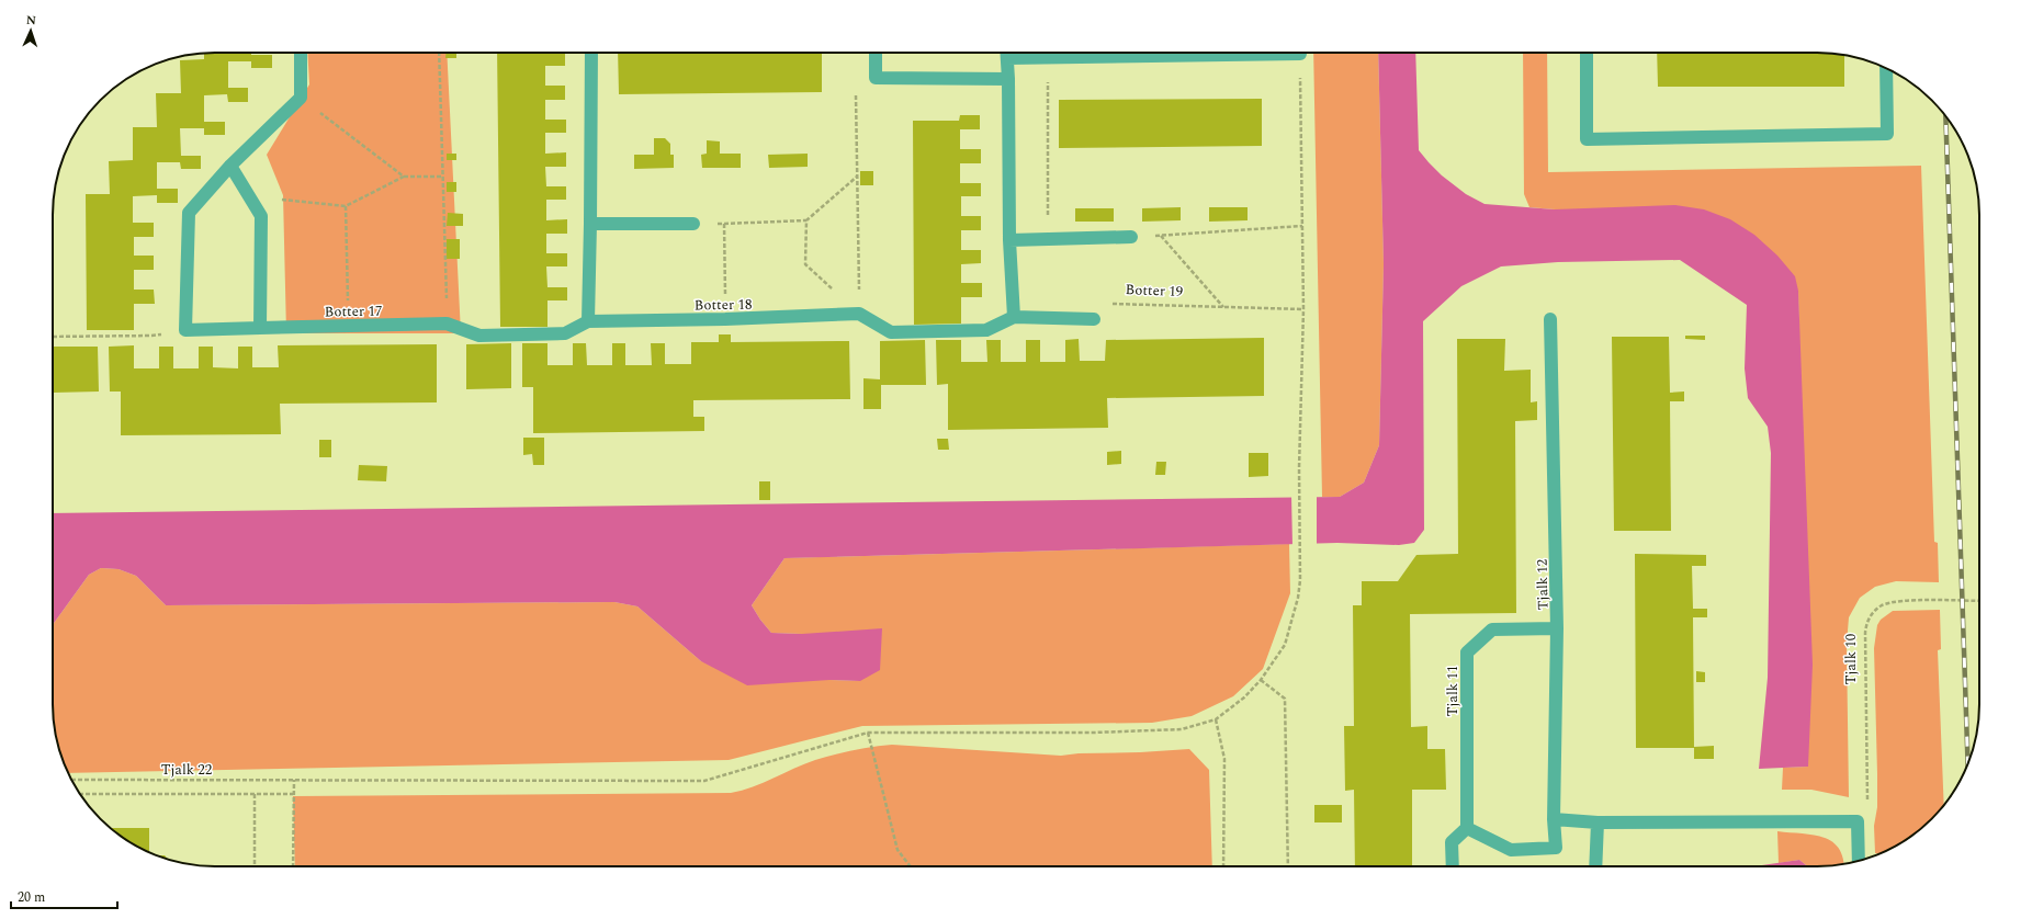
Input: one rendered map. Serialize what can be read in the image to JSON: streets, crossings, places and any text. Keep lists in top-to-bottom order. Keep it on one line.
{"streets":{"street":["Botter 18","Botter 17","Tjalk 12","Tjalk 11"],"path":["Botter 19","Tjalk 10","Tjalk 22"]},"crossings":[["Botter 18","Botter 17"],["Tjalk 12","Tjalk 11"]],"scale_bar":"20 m","north":"top"}
